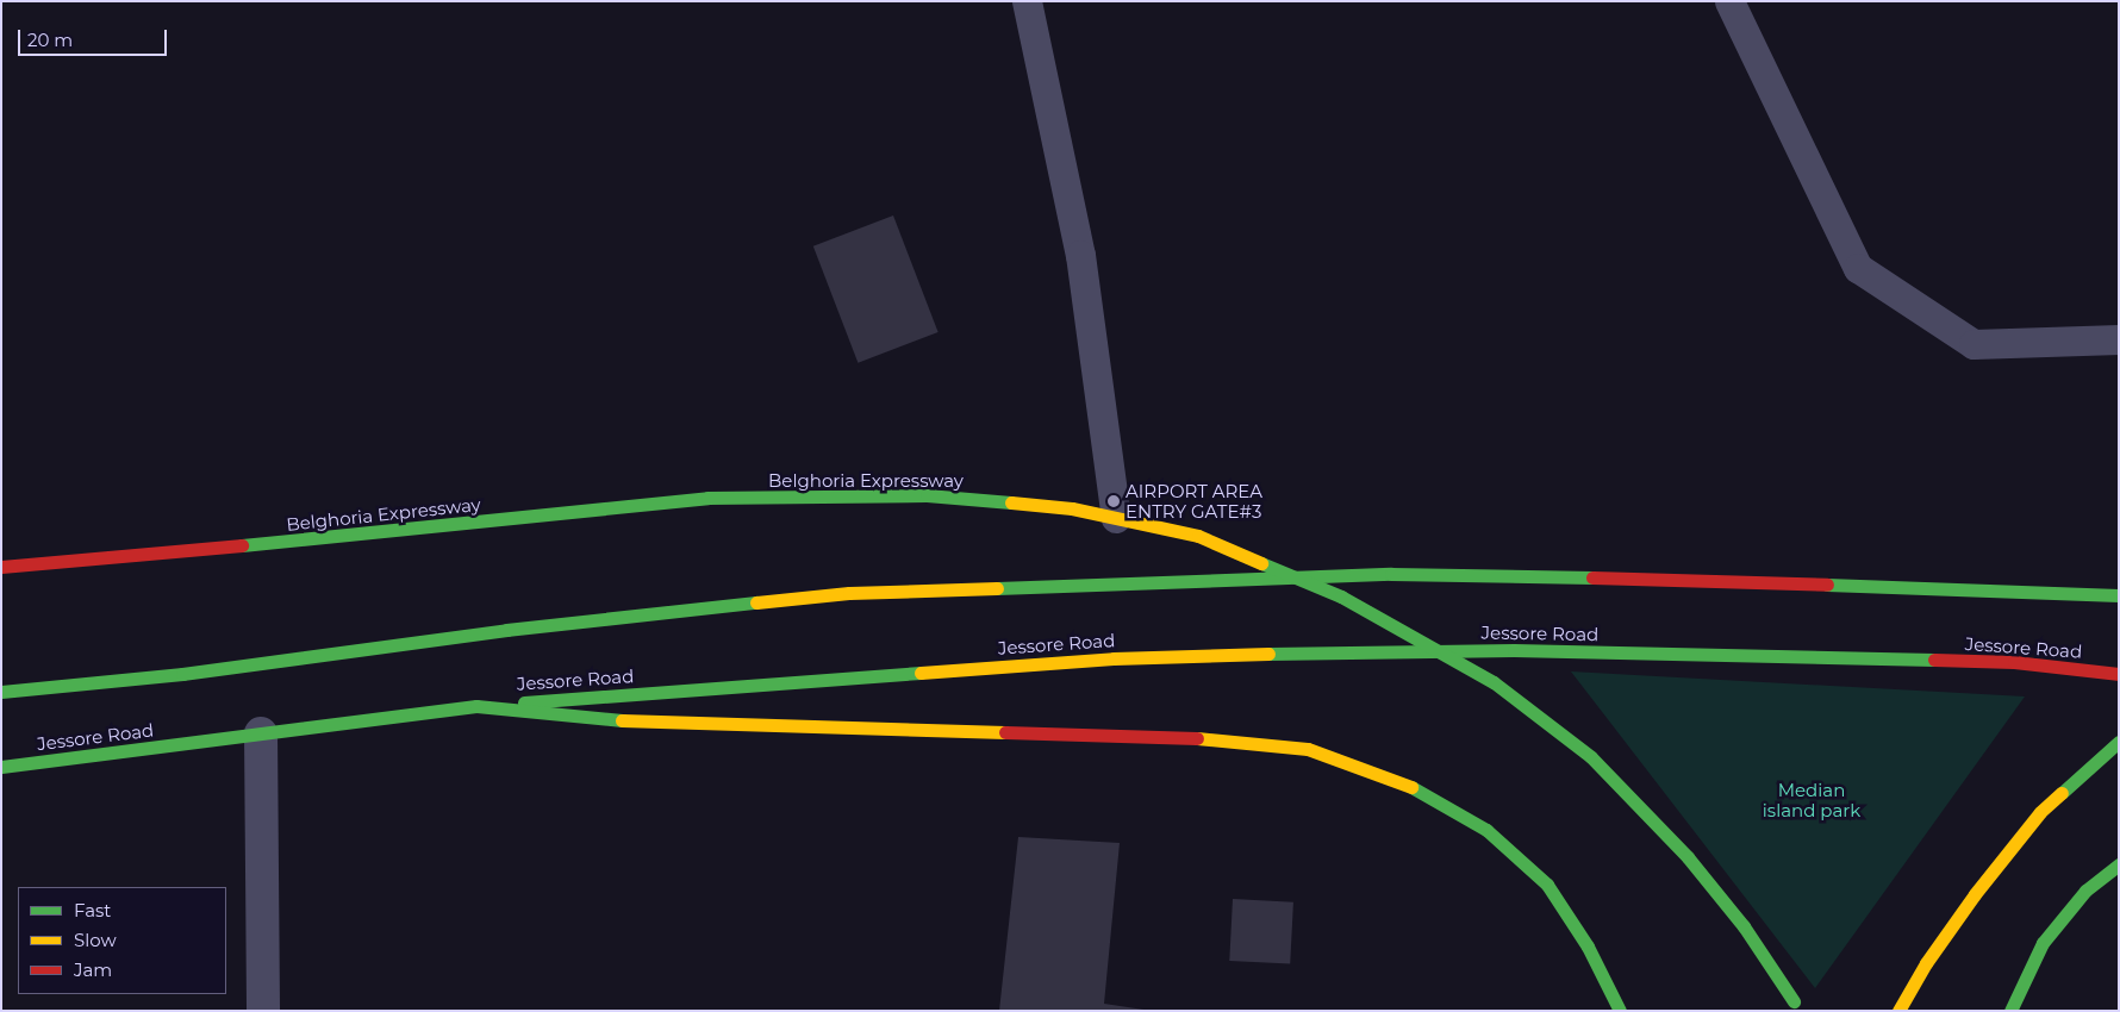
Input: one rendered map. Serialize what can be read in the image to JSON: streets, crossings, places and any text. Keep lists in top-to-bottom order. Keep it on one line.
{"streets":{"main road":["Belghoria Expressway","Jessore Road"]},"parks":["Median island park"],"places":["AIRPORT AREA ENTRY GATE#3"],"legend":["Fast","Slow","Jam"],"scale_bar":"20 m"}
